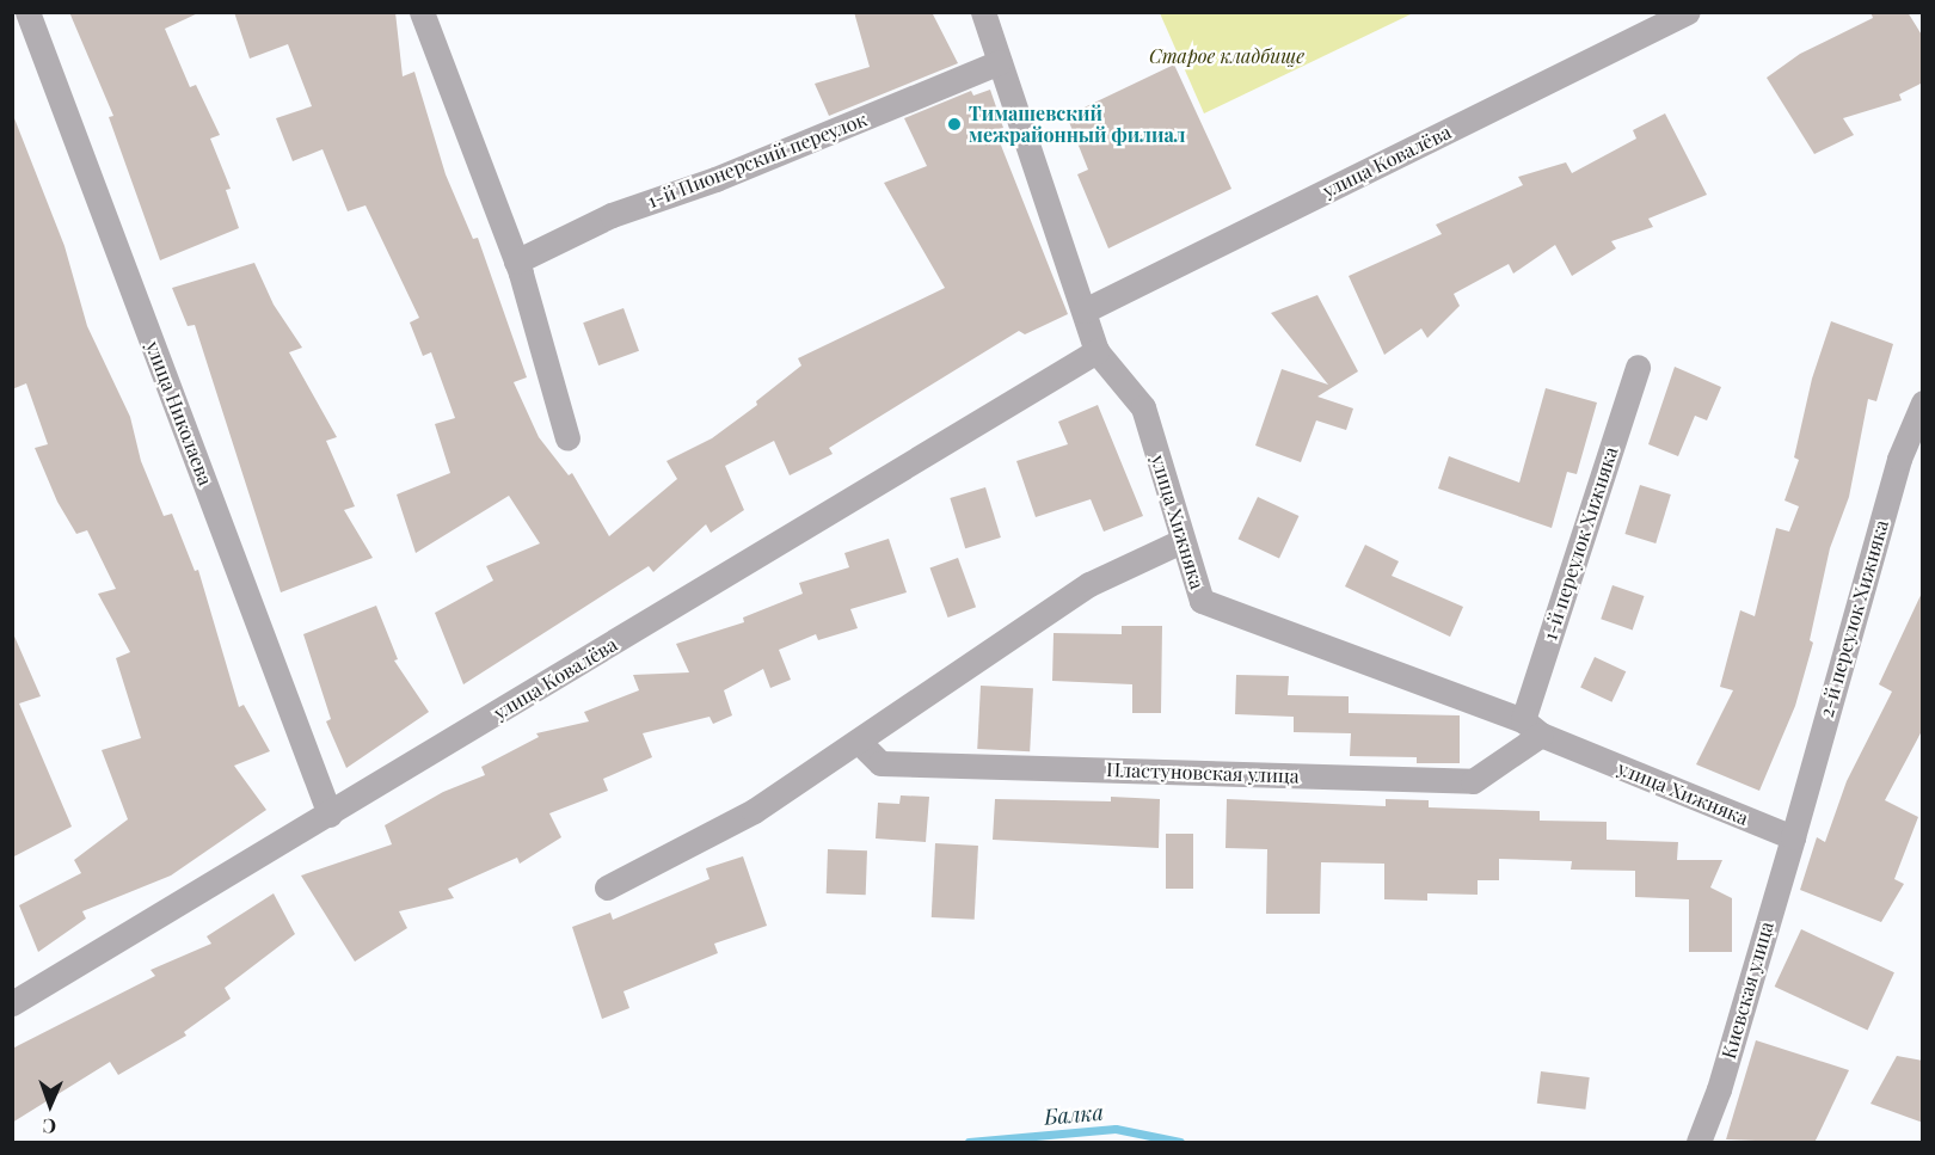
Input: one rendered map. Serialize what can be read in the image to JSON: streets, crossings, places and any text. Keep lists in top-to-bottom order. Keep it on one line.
{"streets":{"street":["1-й Пионерский переулок","улица Ковалёва","улица Николаева","улица Хижняка","1-й переулок Хижняка","2-й переулок Хижняка","Пластуновская улица","Киевская улица"]},"crossings":[["1-й Пионерский переулок","улица Хижняка"],["улица Ковалёва","улица Николаева"],["улица Ковалёва","улица Хижняка"],["улица Хижняка","1-й переулок Хижняка"],["улица Хижняка","2-й переулок Хижняка"],["улица Хижняка","Пластуновская улица"],["улица Хижняка","Киевская улица"],["1-й переулок Хижняка","Пластуновская улица"],["2-й переулок Хижняка","Киевская улица"]],"water":["Балка"],"parks":["Старое кладбище"],"places":["Тимашевский межрайонный филиал"],"north":"bottom"}
